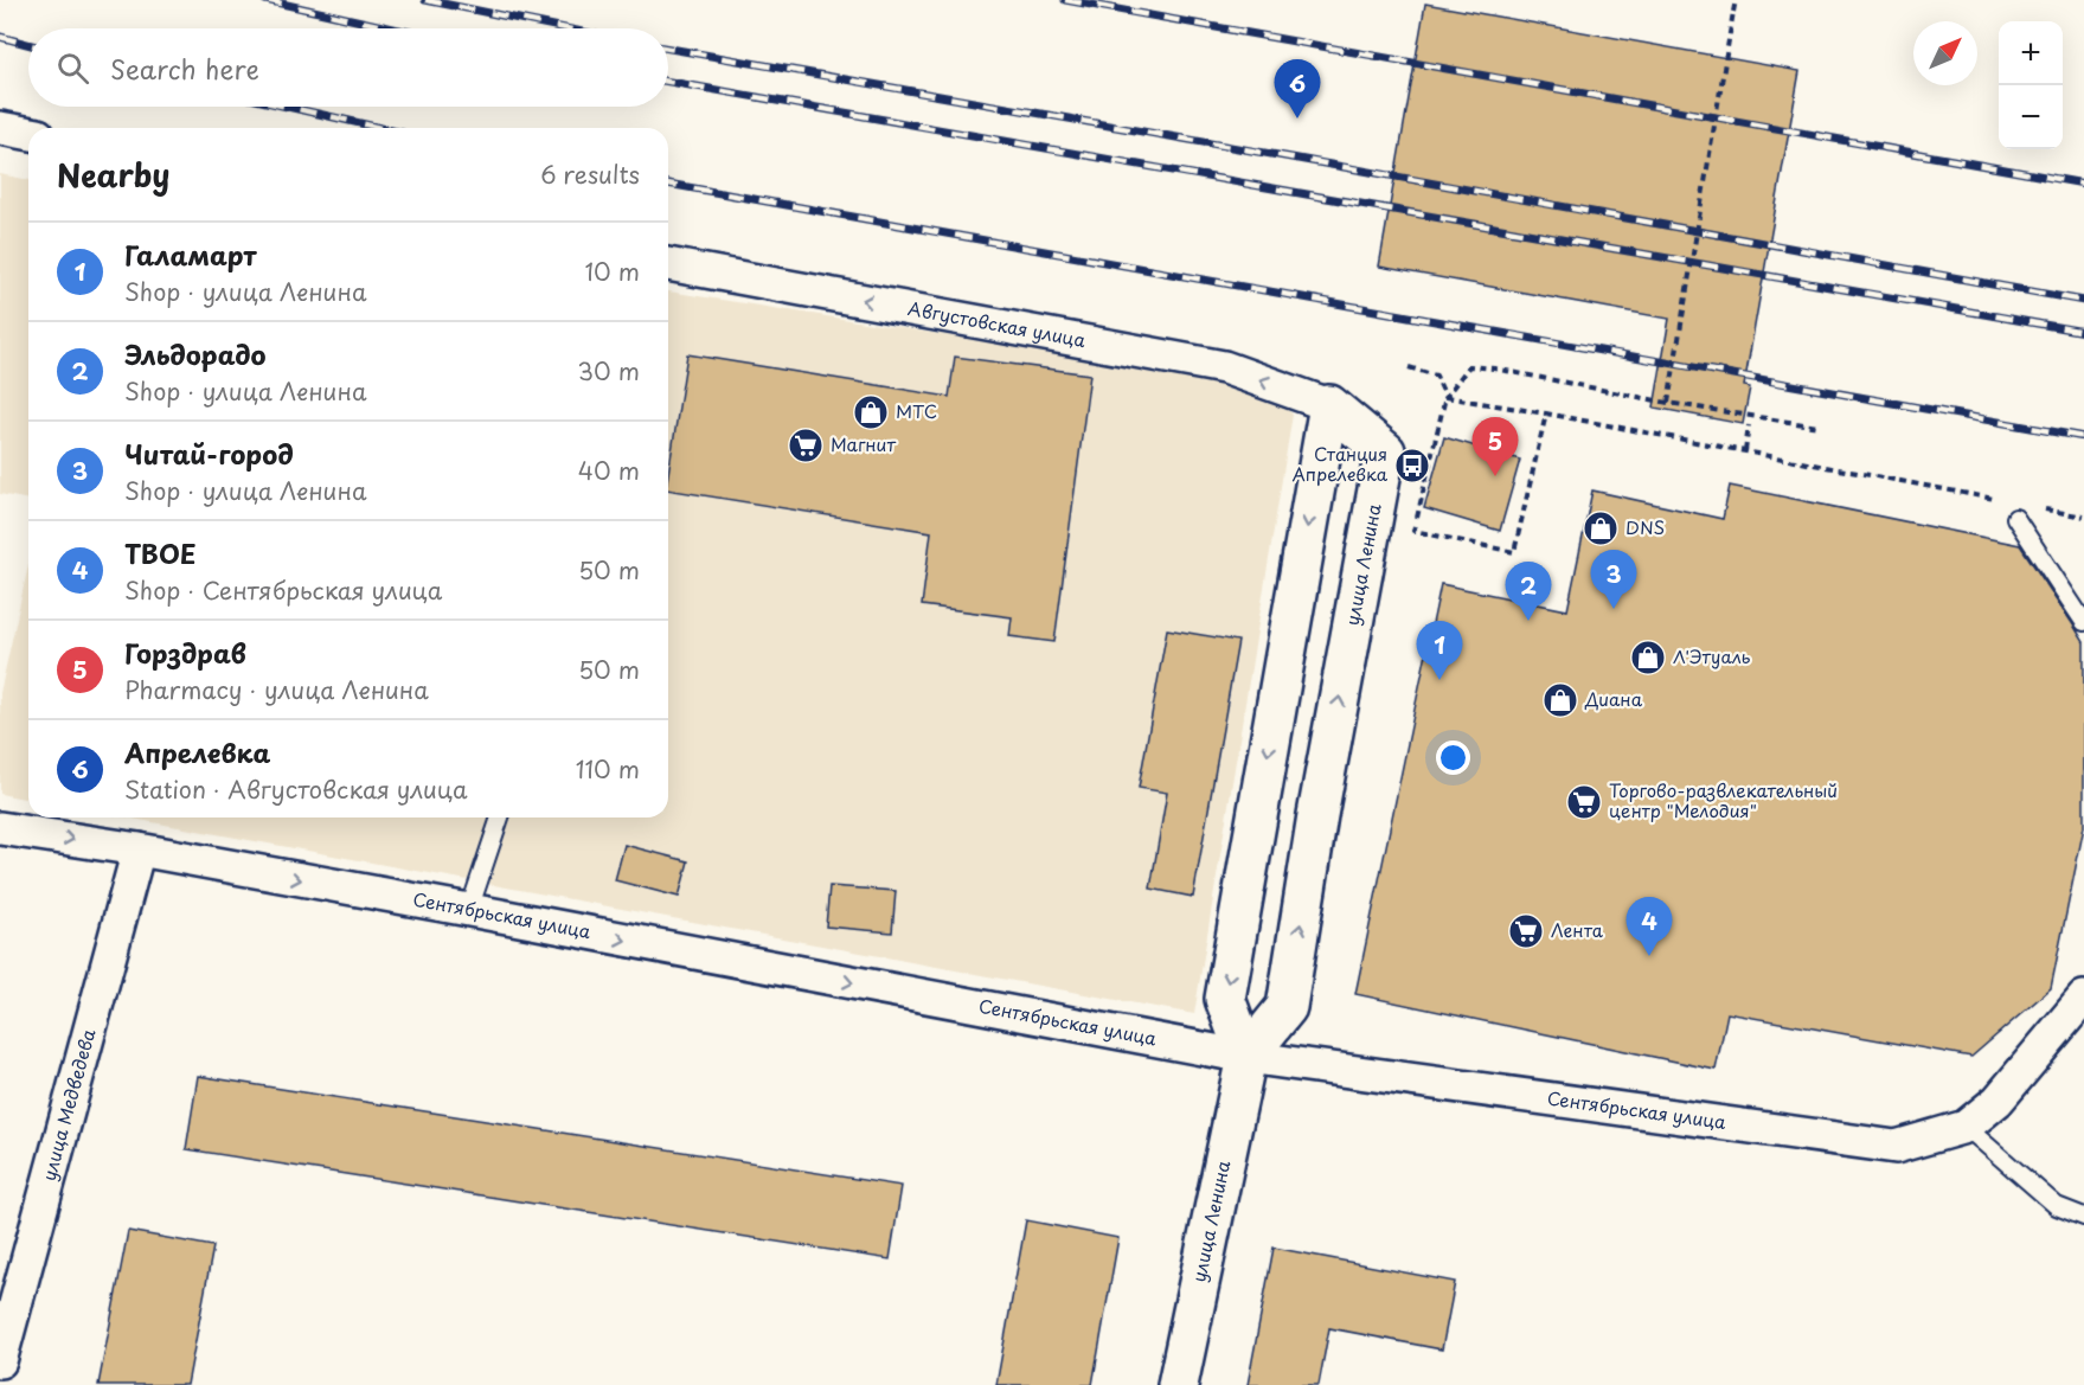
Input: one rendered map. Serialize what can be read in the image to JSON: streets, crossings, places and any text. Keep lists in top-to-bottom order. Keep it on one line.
{"streets":{"street":["Августовская улица","улица Ленина","Сентябрьская улица","улица Медведева"]},"crossings":[["Августовская улица","улица Ленина"],["улица Ленина","Сентябрьская улица"],["Сентябрьская улица","улица Медведева"]],"one_way":["Августовская улица","Сентябрьская улица"],"places":{"shop":["МТС","DNS","Л'Этуаль","Диана"],"supermarket":["Магнит","Торгово-развлекательный центр \"Мелодия\"","Лента"],"bus stop":["Станция Апрелевка"]},"north":"top right","page":{"map_buttons":["+","−"],"search":"Search here","pins":["6","5","3","2","1","4"],"heading":["Nearby","6 results"],"list":[{"mark":"1","name":"Галамарт","note":"Shop · улица Ленина","value":"10 m"},{"mark":"2","name":"Эльдорадо","note":"Shop · улица Ленина","value":"30 m"},{"mark":"3","name":"Читай-город","note":"Shop · улица Ленина","value":"40 m"},{"mark":"4","name":"ТВОЕ","note":"Shop · Сентябрьская улица","value":"50 m"},{"mark":"5","name":"Горздрав","note":"Pharmacy · улица Ленина","value":"50 m"},{"mark":"6","name":"Апрелевка","note":"Station · Августовская улица","value":"110 m"}]}}
